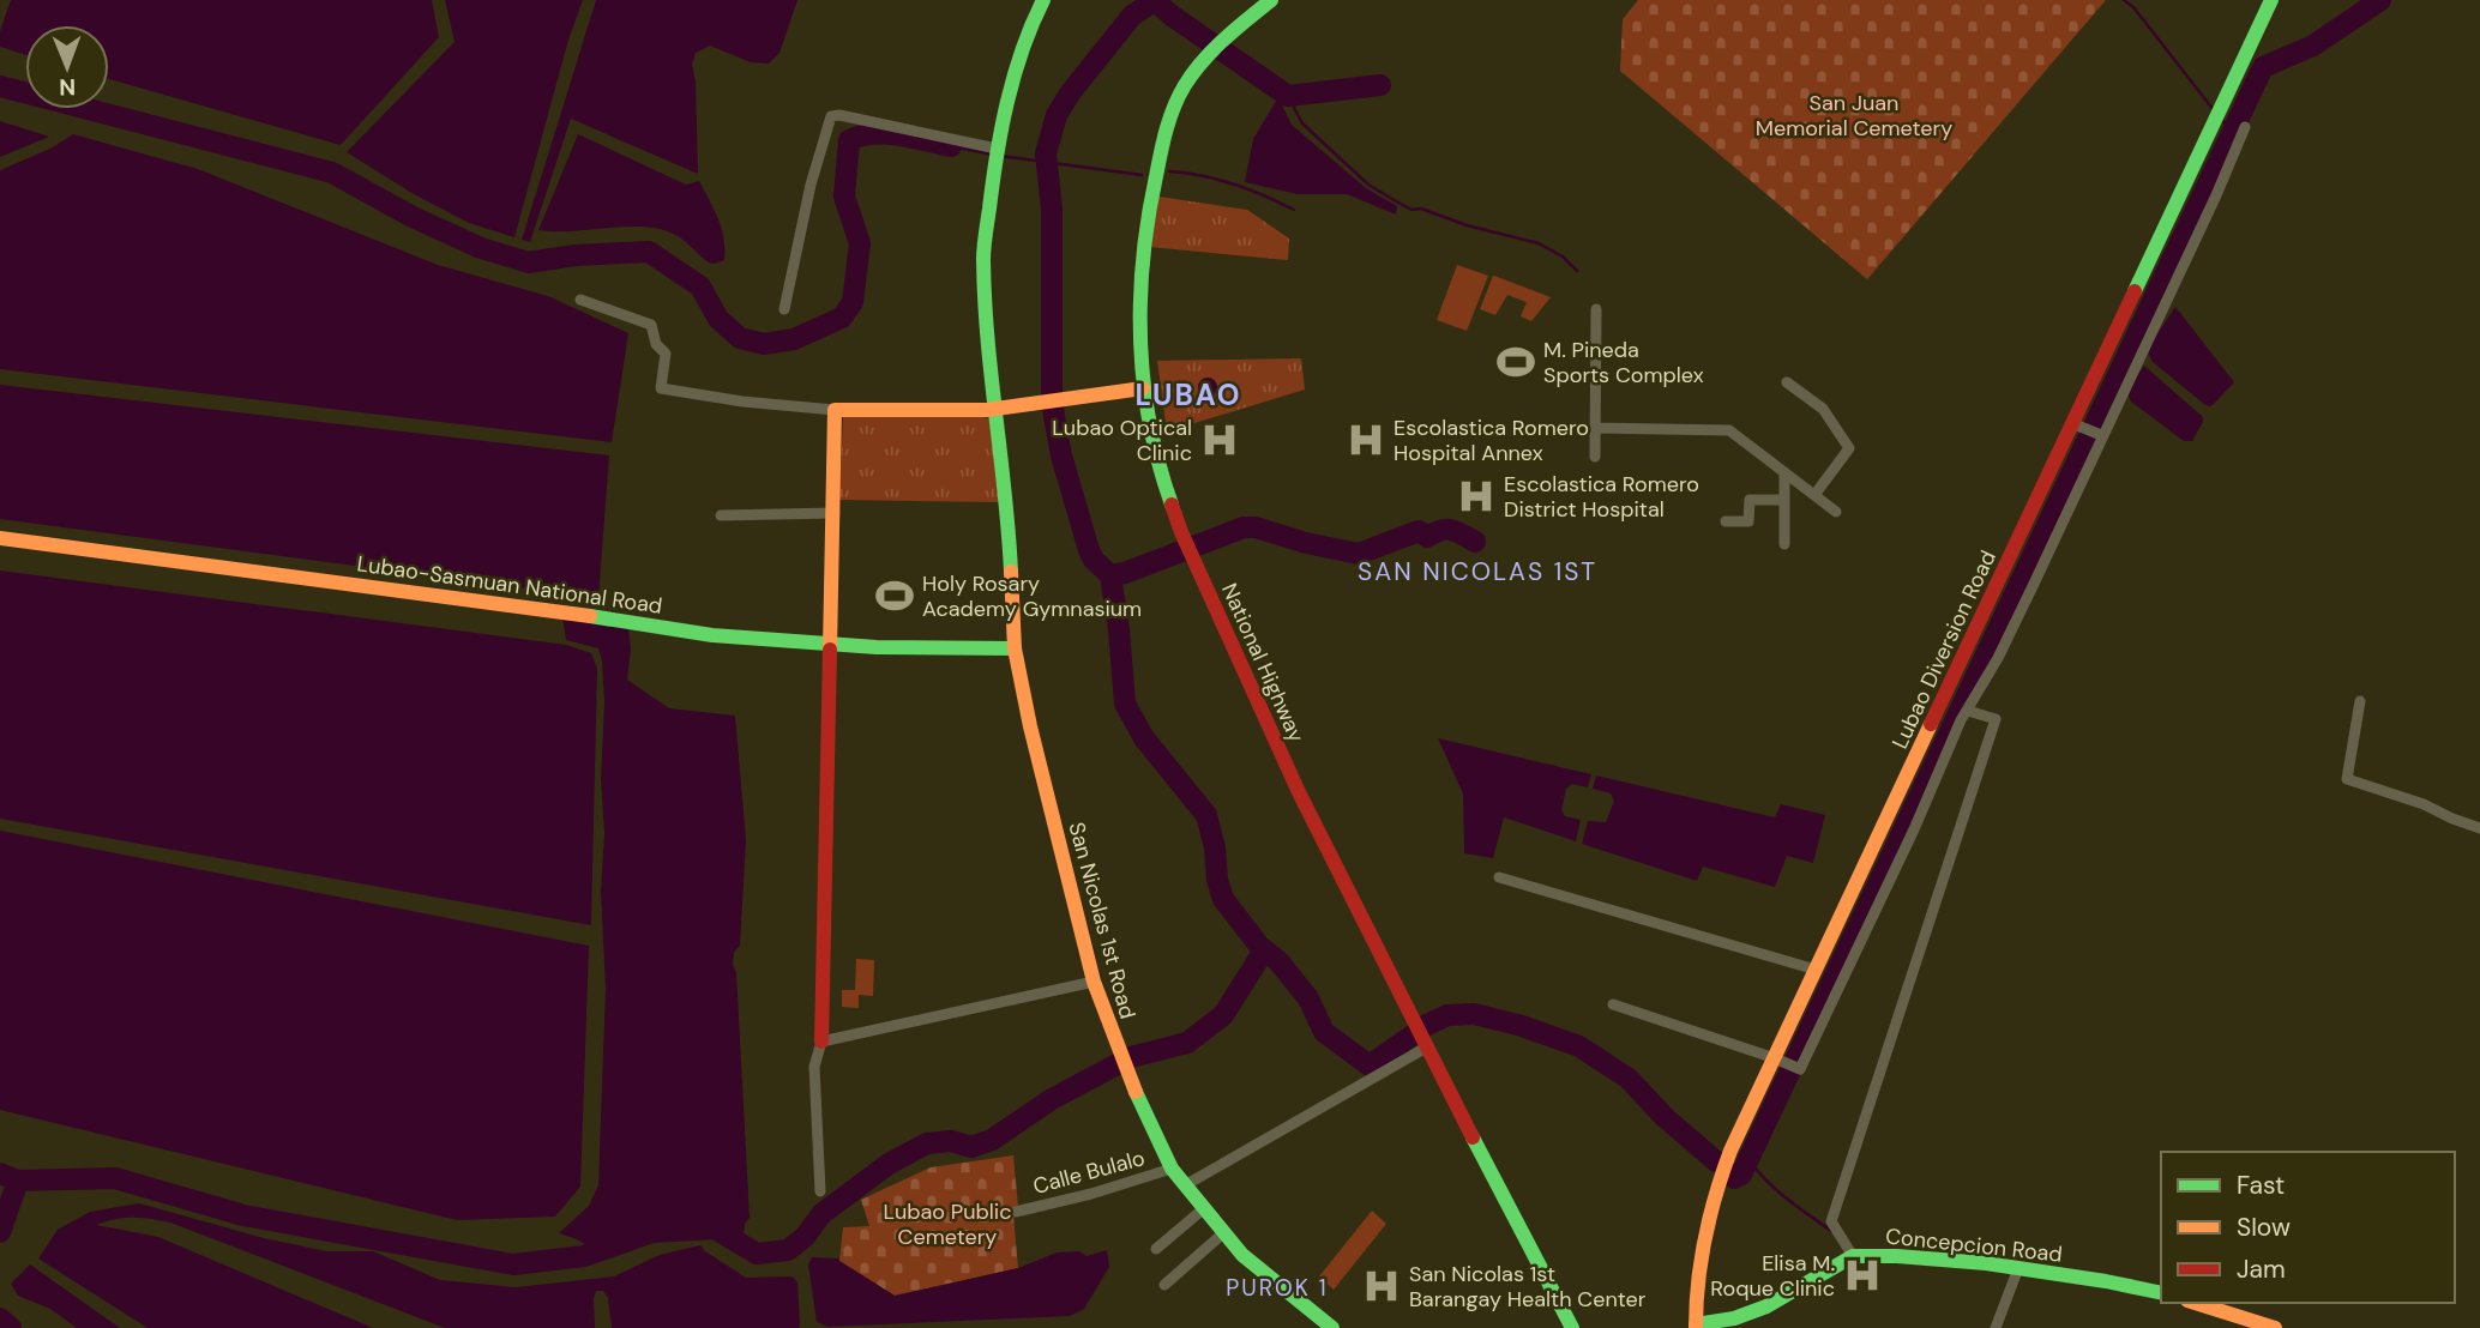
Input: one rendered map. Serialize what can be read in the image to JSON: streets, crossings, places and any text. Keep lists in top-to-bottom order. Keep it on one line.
{"streets":{"street":["Lubao-Sasmuan National Road","Lubao Diversion Road","National Highway","San Nicolas 1st Road","Calle Bulalo","Concepcion Road"]},"crossings":[["Lubao-Sasmuan National Road","San Nicolas 1st Road"],["San Nicolas 1st Road","Calle Bulalo"]],"districts":["LUBAO","SAN NICOLAS 1ST","PUROK 1"],"parks":["San Juan Memorial Cemetery","Lubao Public Cemetery"],"places":{"sports":["M. Pineda Sports Complex","Holy Rosary Academy Gymnasium"],"hospital":["Lubao Optical Clinic","Escolastica Romero Hospital Annex","Escolastica Romero District Hospital","Elisa M. Roque Clinic","San Nicolas 1st Barangay Health Center"]},"legend":["Fast","Slow","Jam"],"north":"bottom"}
